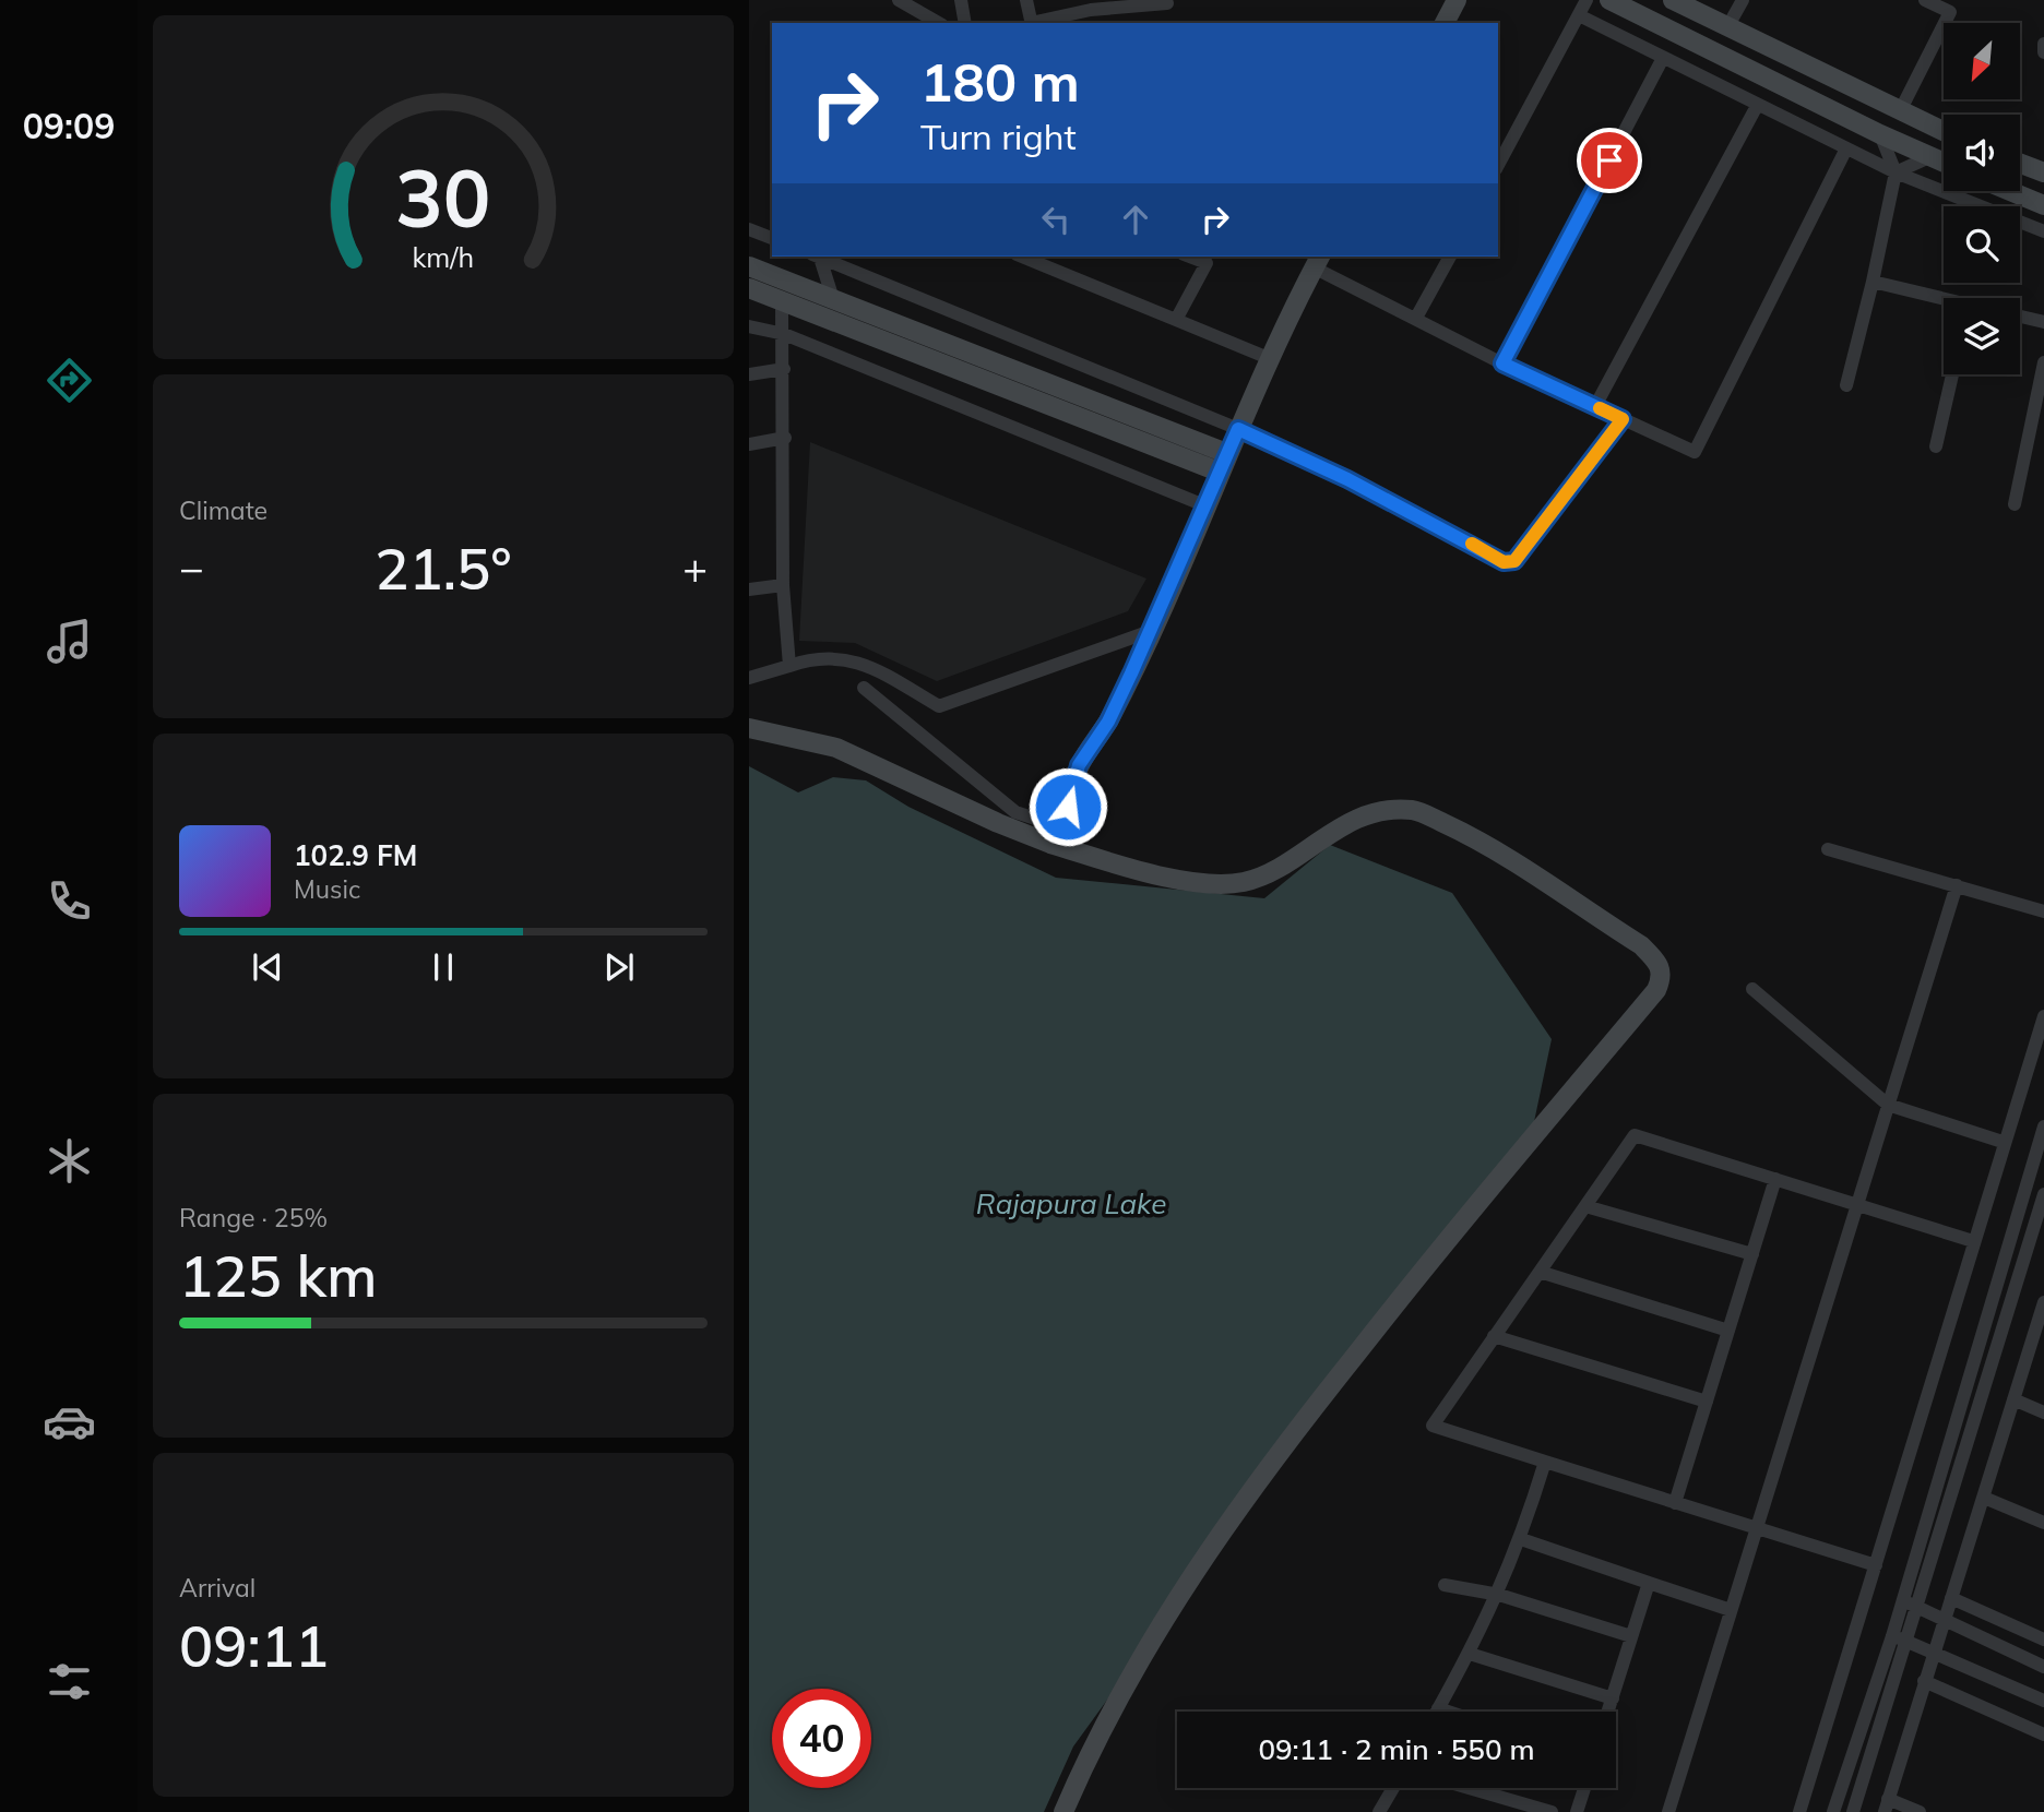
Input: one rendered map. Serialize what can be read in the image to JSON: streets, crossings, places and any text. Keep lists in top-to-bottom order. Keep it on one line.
{"water":["Rajapura Lake"],"north":"bottom left","page":{"tabs":"09:09","turn":["180 m","Turn right"],"tile":["Climate",["Range · 25%","125 km"],["Arrival","09:11"]],"heat":["−","21.5°","+"],"song":["102.9 FM","Music"],"limit":"40","trip":"09:11 · 2 min · 550 m","gauge":["30","km/h"]}}
